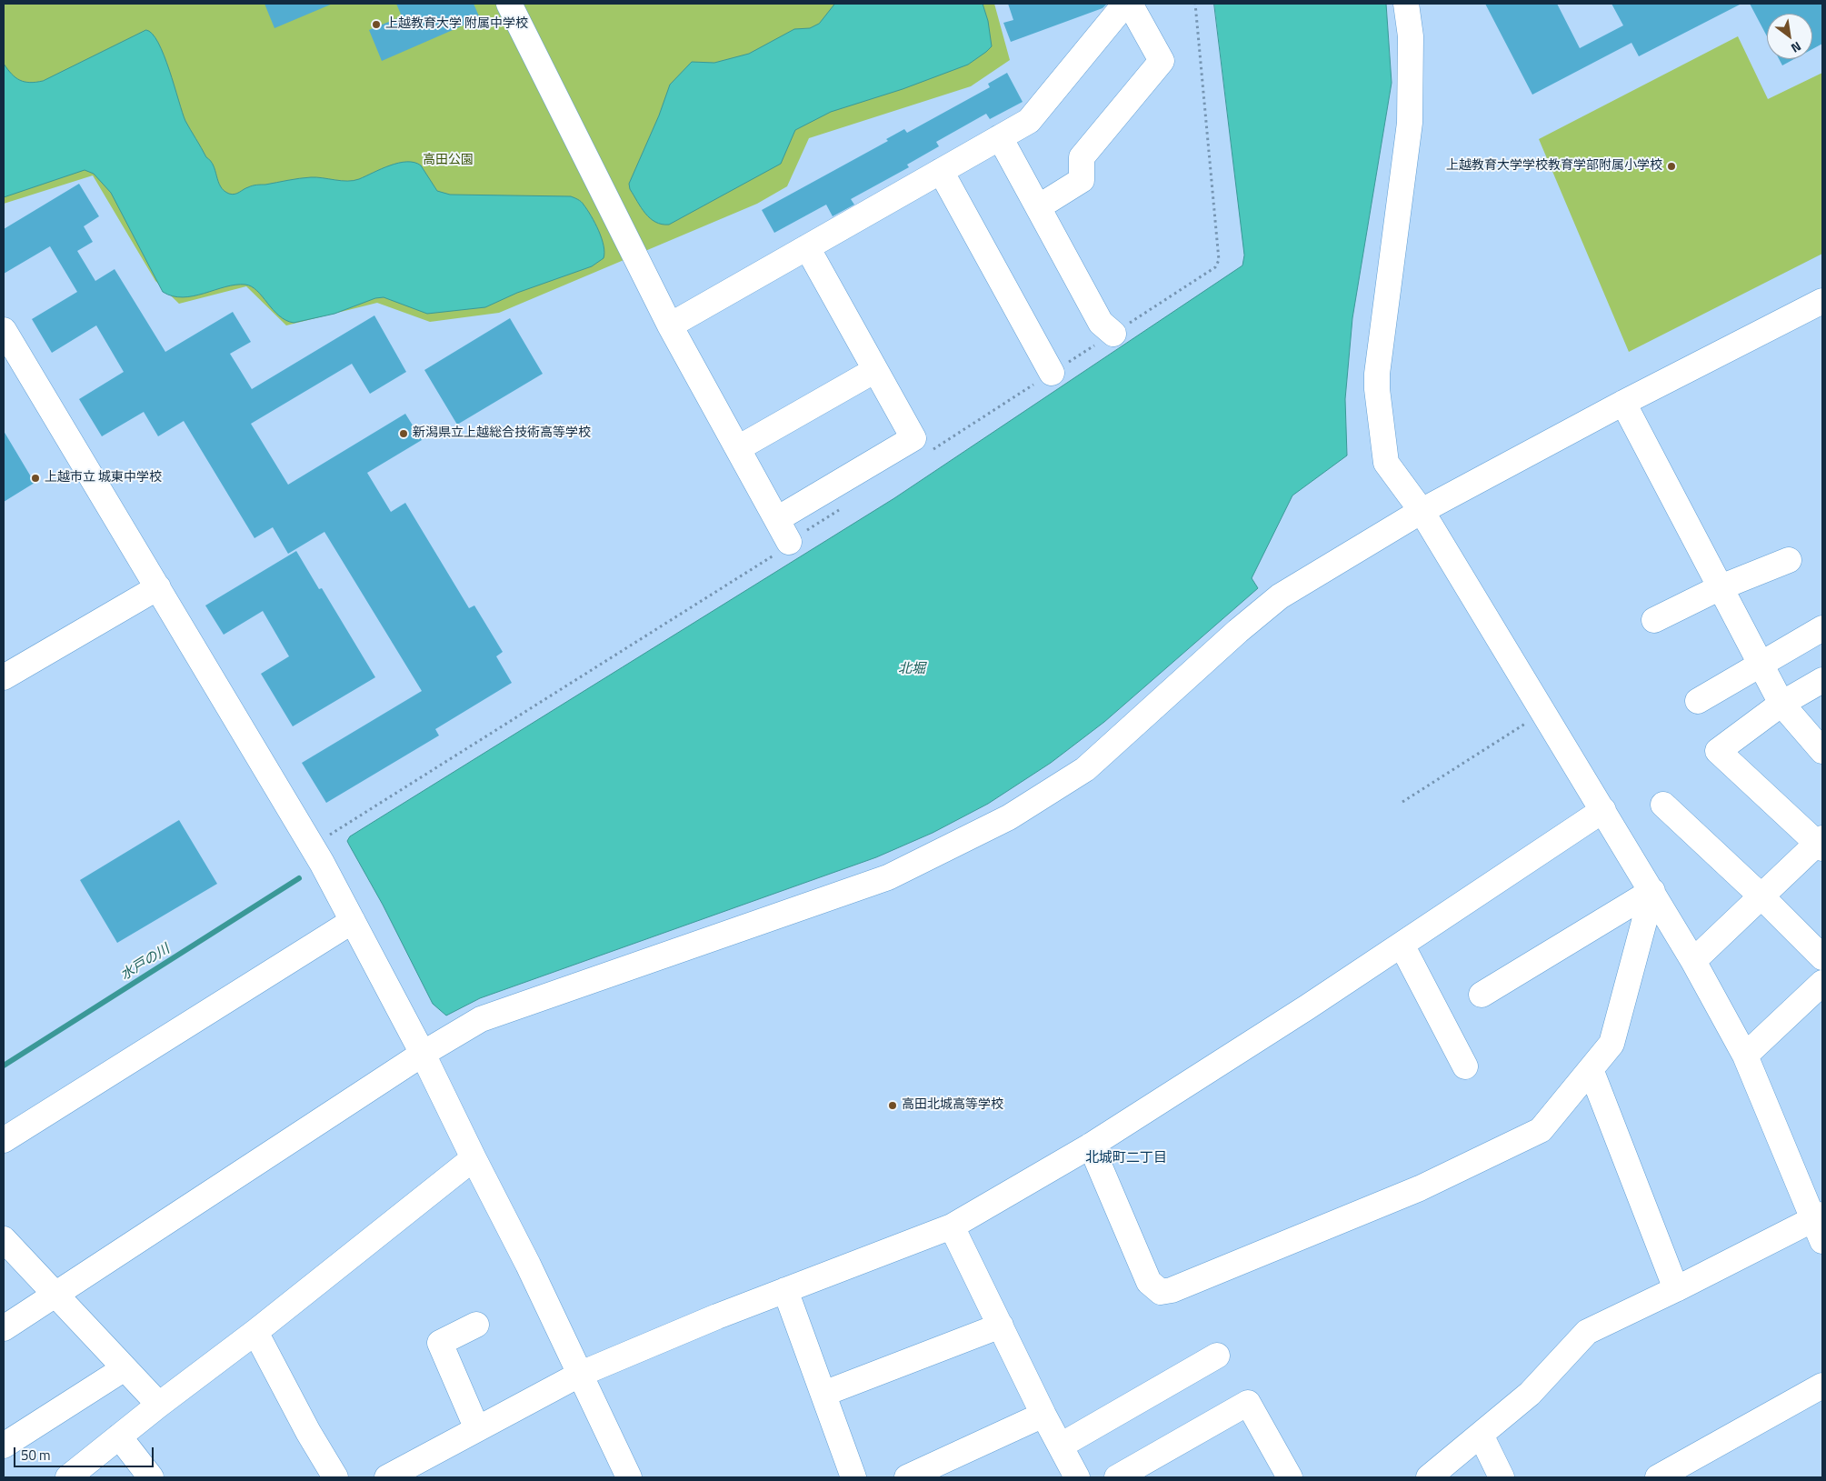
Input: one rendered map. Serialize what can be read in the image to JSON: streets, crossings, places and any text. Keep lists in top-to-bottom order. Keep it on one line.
{"districts":["北城町二丁目"],"water":["北堀","水戸の川"],"parks":["高田公園"],"places":["上越教育大学 附属中学校","上越教育大学学校教育学部附属小学校","新潟県立上越総合技術高等学校","上越市立 城東中学校","高田北城高等学校"],"scale_bar":"50 m","north":"bottom right"}
